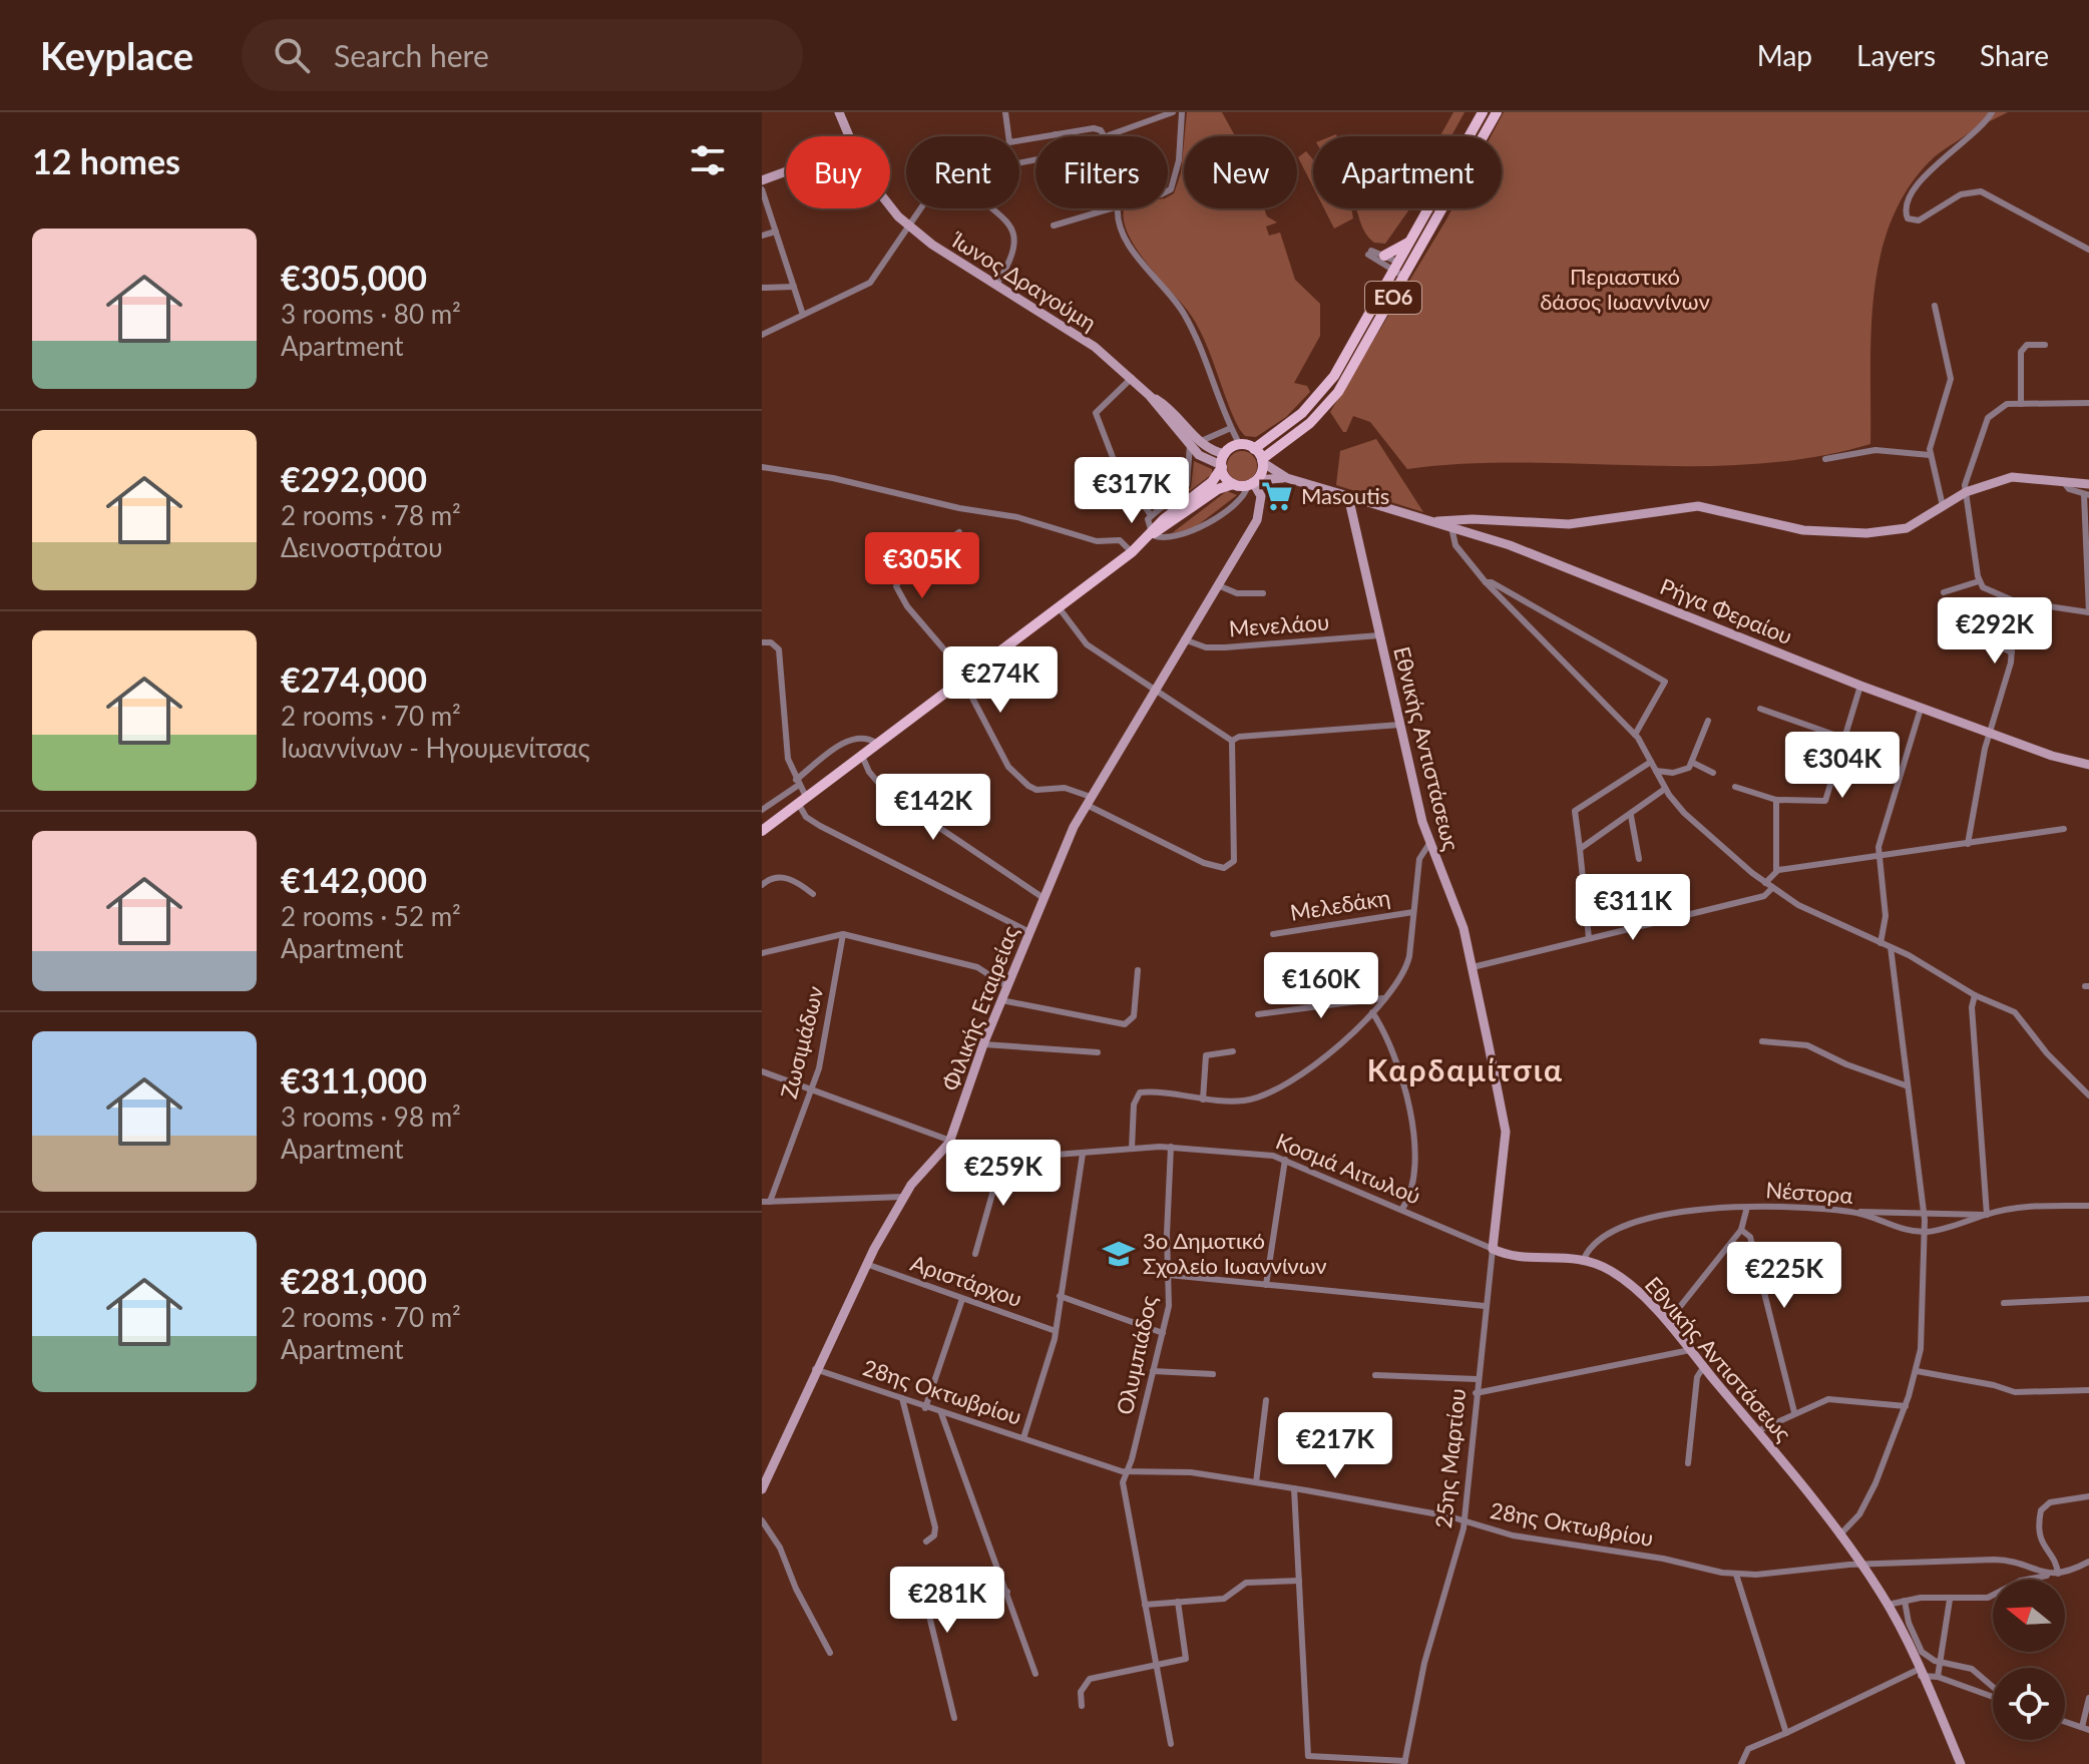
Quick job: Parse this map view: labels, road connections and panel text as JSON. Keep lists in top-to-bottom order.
{
  "streets": {
    "main road": ["ΕΟ6"],
    "street": [
      "Ίωνος Δραγούμη",
      "Ρήγα Φεραίου",
      "Μενελάου",
      "Εθνικής Αντιστάσεως",
      "Μελεδάκη",
      "Φιλικής Εταιρείας",
      "Ζωσιμάδων",
      "Κοσμά Αιτωλού",
      "Νέστορα",
      "Αριστάρχου",
      "Ολυμπιάδος",
      "28ης Οκτωβρίου",
      "25ης Μαρτίου"
    ]
  },
  "crossings": [
    ["ΕΟ6", "Φιλικής Εταιρείας"],
    ["Ρήγα Φεραίου", "Εθνικής Αντιστάσεως"],
    ["Μενελάου", "Εθνικής Αντιστάσεως"],
    ["Μενελάου", "Φιλικής Εταιρείας"],
    ["Εθνικής Αντιστάσεως", "Κοσμά Αιτωλού"],
    ["Εθνικής Αντιστάσεως", "Νέστορα"],
    ["Εθνικής Αντιστάσεως", "28ης Οκτωβρίου"],
    ["Εθνικής Αντιστάσεως", "25ης Μαρτίου"],
    ["Φιλικής Εταιρείας", "Κοσμά Αιτωλού"],
    ["Φιλικής Εταιρείας", "Αριστάρχου"],
    ["Φιλικής Εταιρείας", "28ης Οκτωβρίου"],
    ["Ζωσιμάδων", "Κοσμά Αιτωλού"],
    ["Κοσμά Αιτωλού", "Ολυμπιάδος"],
    ["Κοσμά Αιτωλού", "25ης Μαρτίου"],
    ["Ολυμπιάδος", "28ης Οκτωβρίου"],
    ["28ης Οκτωβρίου", "25ης Μαρτίου"]
  ],
  "districts": ["Καρδαμίτσια"],
  "parks": ["Περιαστικό δάσος Ιωαννίνων"],
  "places": {
    "supermarket": ["Masoutis"],
    "school or university": ["3ο Δημοτικό Σχολείο Ιωαννίνων"]
  },
  "north": "left",
  "page": {
    "header": "Keyplace",
    "search": "Search here",
    "nav": ["Map", "Layers", "Share"],
    "heading": "12 homes",
    "chip": [
      "Buy",
      "Rent",
      "Filters",
      "New",
      "Apartment"
    ],
    "list": [
      {
        "name": "€305,000",
        "note": "3 rooms · 80 m² · Apartment"
      },
      {
        "name": "€292,000",
        "note": "2 rooms · 78 m² · Δεινοστράτου"
      },
      {
        "name": "€274,000",
        "note": "2 rooms · 70 m² · Ιωαννίνων - Ηγουμενίτσας"
      },
      {
        "name": "€142,000",
        "note": "2 rooms · 52 m² · Apartment"
      },
      {
        "name": "€311,000",
        "note": "3 rooms · 98 m² · Apartment"
      },
      {
        "name": "€281,000",
        "note": "2 rooms · 70 m² · Apartment"
      }
    ],
    "price": [
      "€317K",
      "€305K",
      "€292K",
      "€274K",
      "€304K",
      "€142K",
      "€311K",
      "€160K",
      "€259K",
      "€225K",
      "€217K",
      "€281K"
    ]
  }
}
